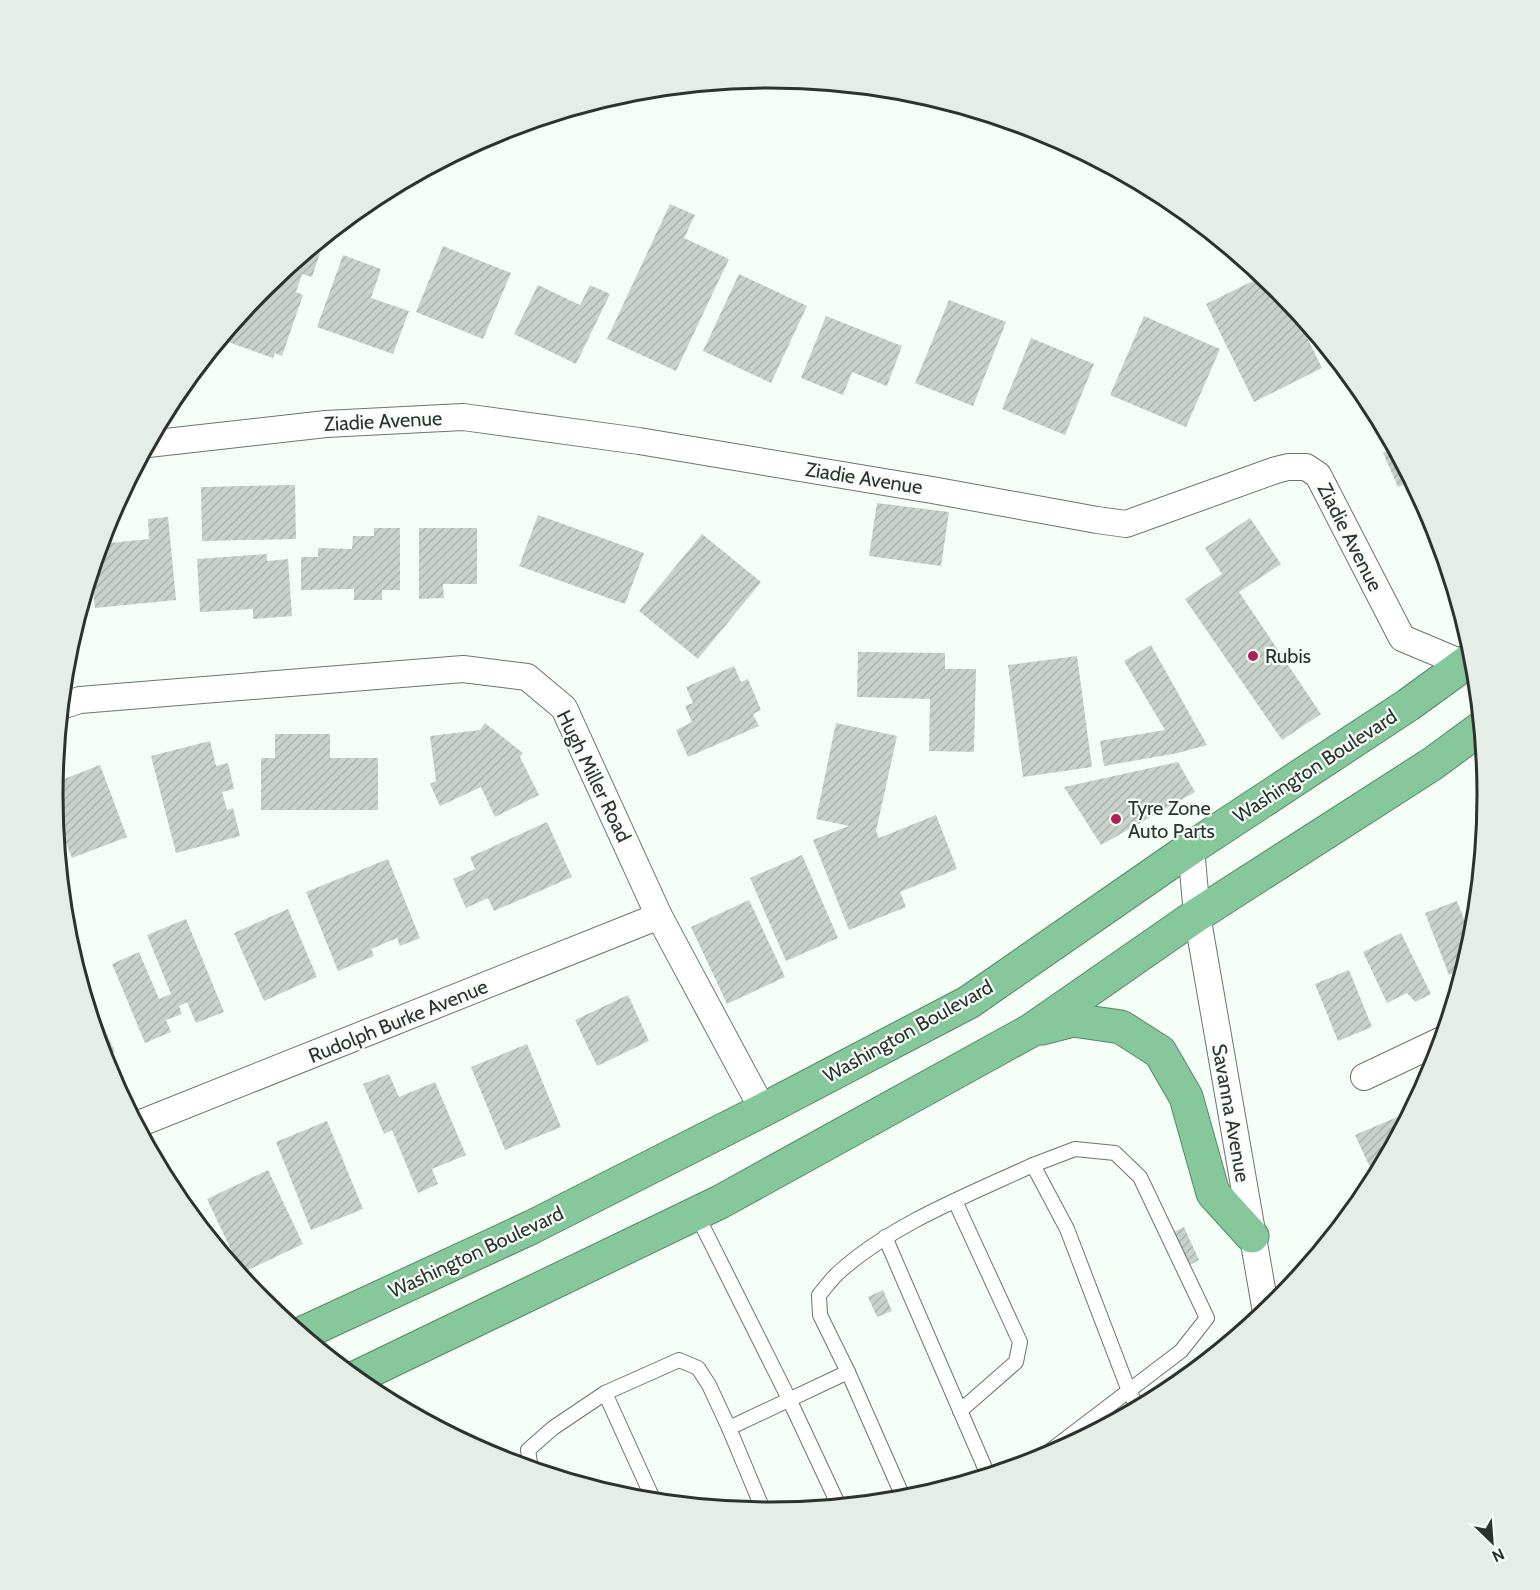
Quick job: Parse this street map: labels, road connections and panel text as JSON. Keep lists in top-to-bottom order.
{
  "streets": {
    "highway": ["Washington Boulevard"],
    "street": [
      "Ziadie Avenue",
      "Hugh Miller Road",
      "Rudolph Burke Avenue",
      "Savanna Avenue"
    ]
  },
  "crossings": [
    ["Washington Boulevard", "Hugh Miller Road"],
    ["Washington Boulevard", "Savanna Avenue"],
    ["Hugh Miller Road", "Rudolph Burke Avenue"]
  ],
  "places": ["Rubis", "Tyre Zone Auto Parts"],
  "north": "bottom right"
}
